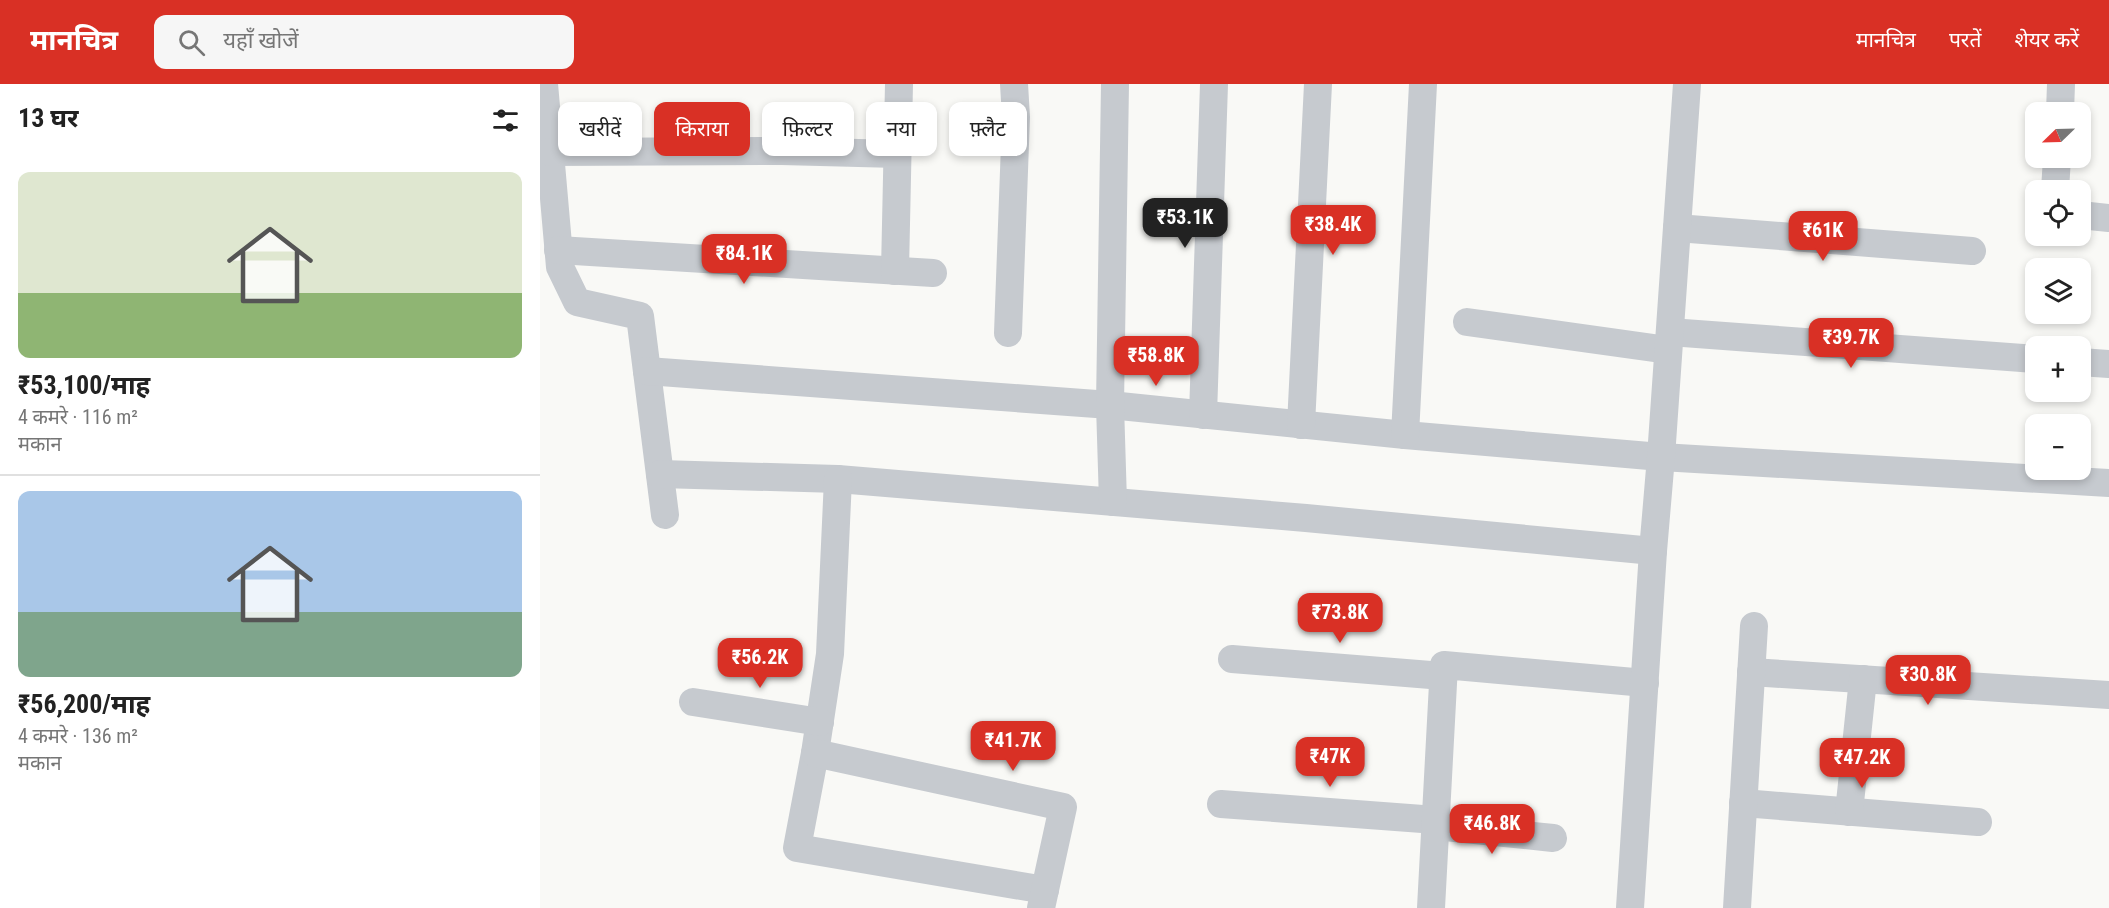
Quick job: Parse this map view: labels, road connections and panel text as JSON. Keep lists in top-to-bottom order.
{
  "north": "bottom left",
  "page": {
    "header": "मानचित्र",
    "search": "यहाँ खोजें",
    "nav": ["मानचित्र", "परतें", "शेयर करें"],
    "heading": "13 घर",
    "map_buttons": ["+", "−"],
    "chip": [
      "खरीदें",
      "किराया",
      "फ़िल्टर",
      "नया",
      "फ़्लैट"
    ],
    "list": [
      {
        "name": "₹53,100/माह",
        "note": "4 कमरे · 116 m² · मकान"
      },
      {
        "name": "₹56,200/माह",
        "note": "4 कमरे · 136 m² · मकान"
      }
    ],
    "price": [
      "₹53.1K",
      "₹38.4K",
      "₹61K",
      "₹84.1K",
      "₹39.7K",
      "₹58.8K",
      "₹73.8K",
      "₹56.2K",
      "₹30.8K",
      "₹41.7K",
      "₹47K",
      "₹47.2K",
      "₹46.8K"
    ]
  }
}
